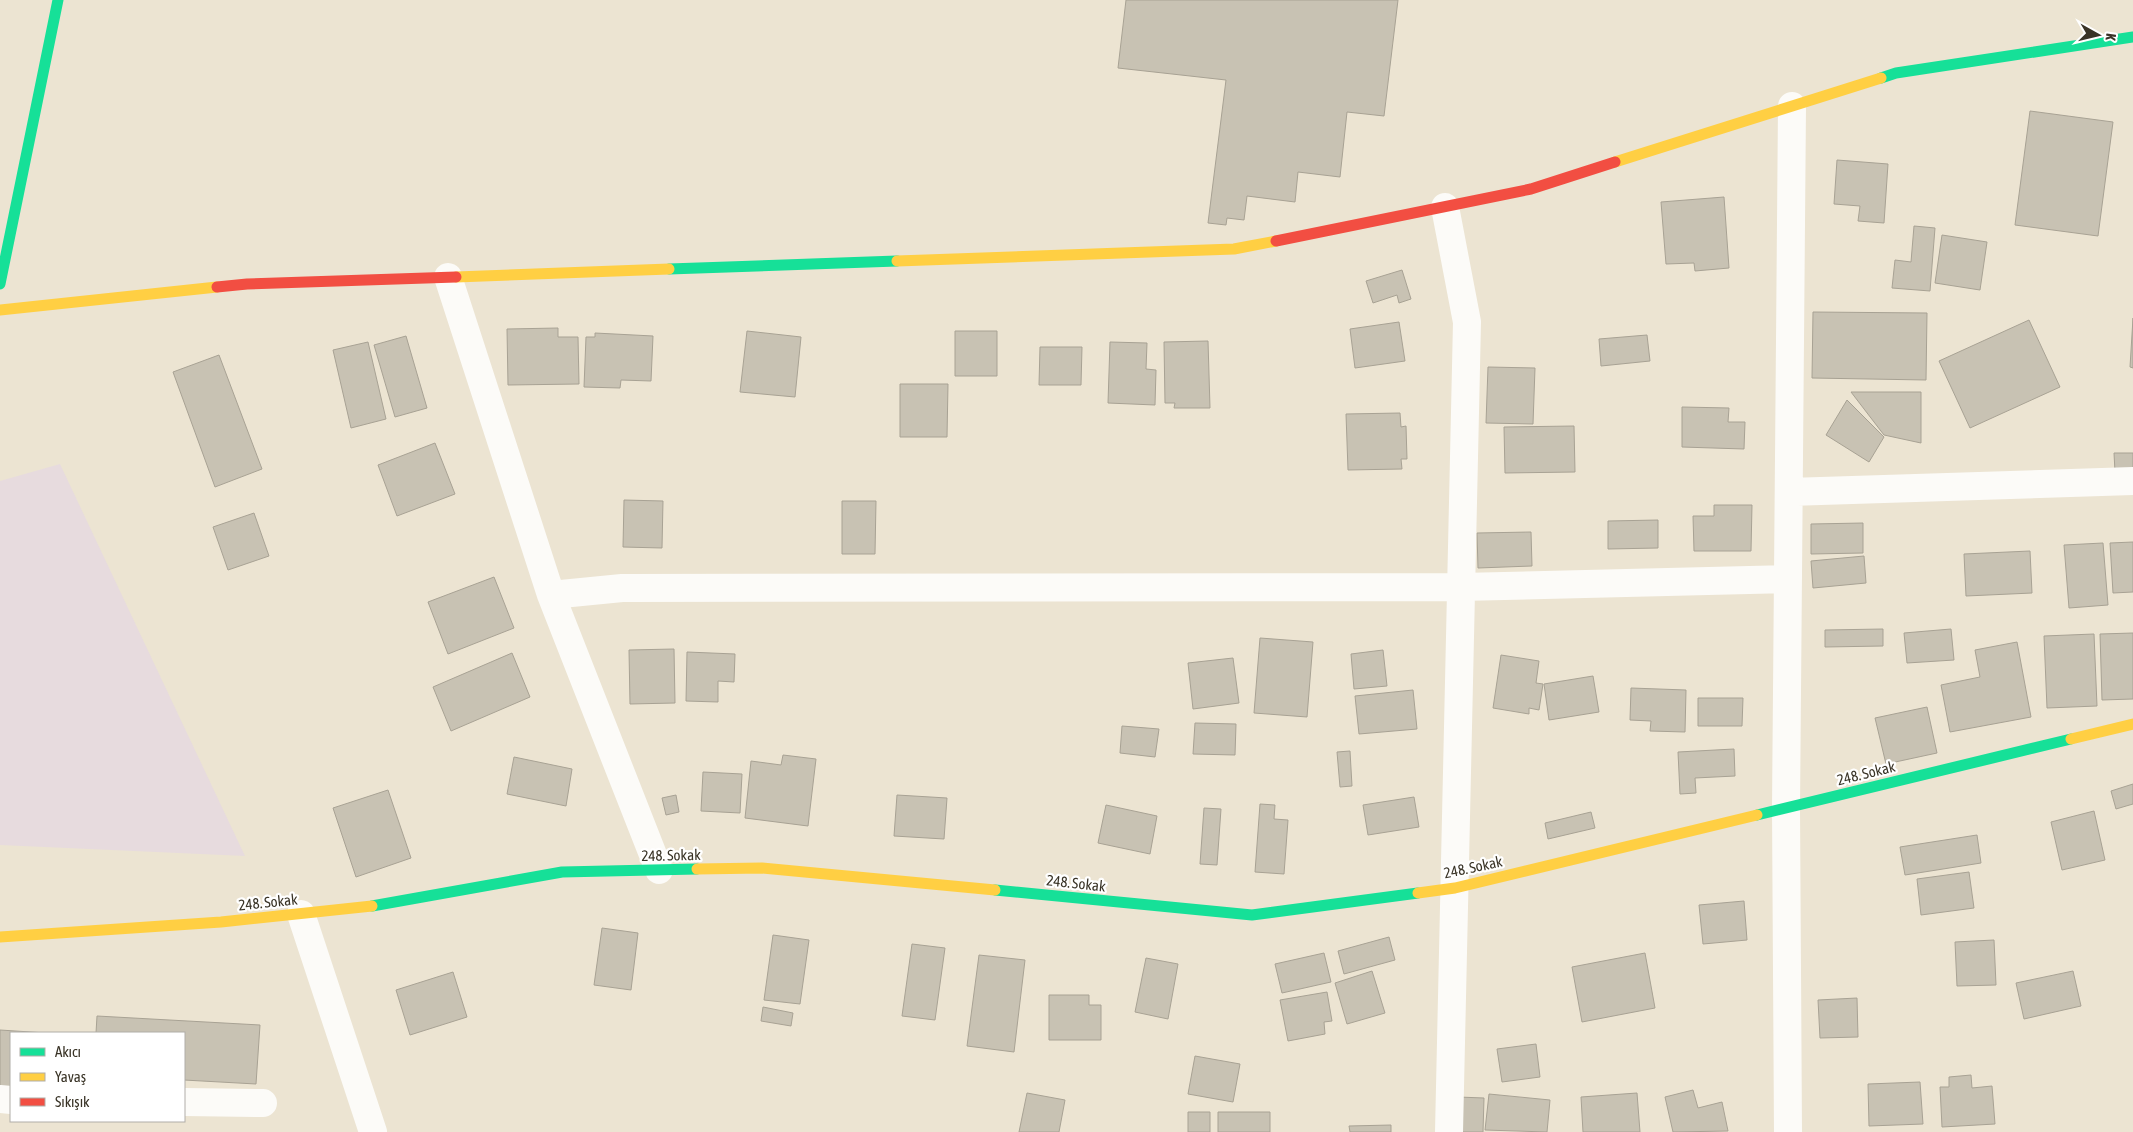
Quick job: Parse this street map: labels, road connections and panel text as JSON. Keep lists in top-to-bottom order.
{
  "streets": {
    "street": ["248. Sokak"]
  },
  "legend": ["Akıcı", "Yavaş", "Sıkışık"],
  "north": "right"
}
